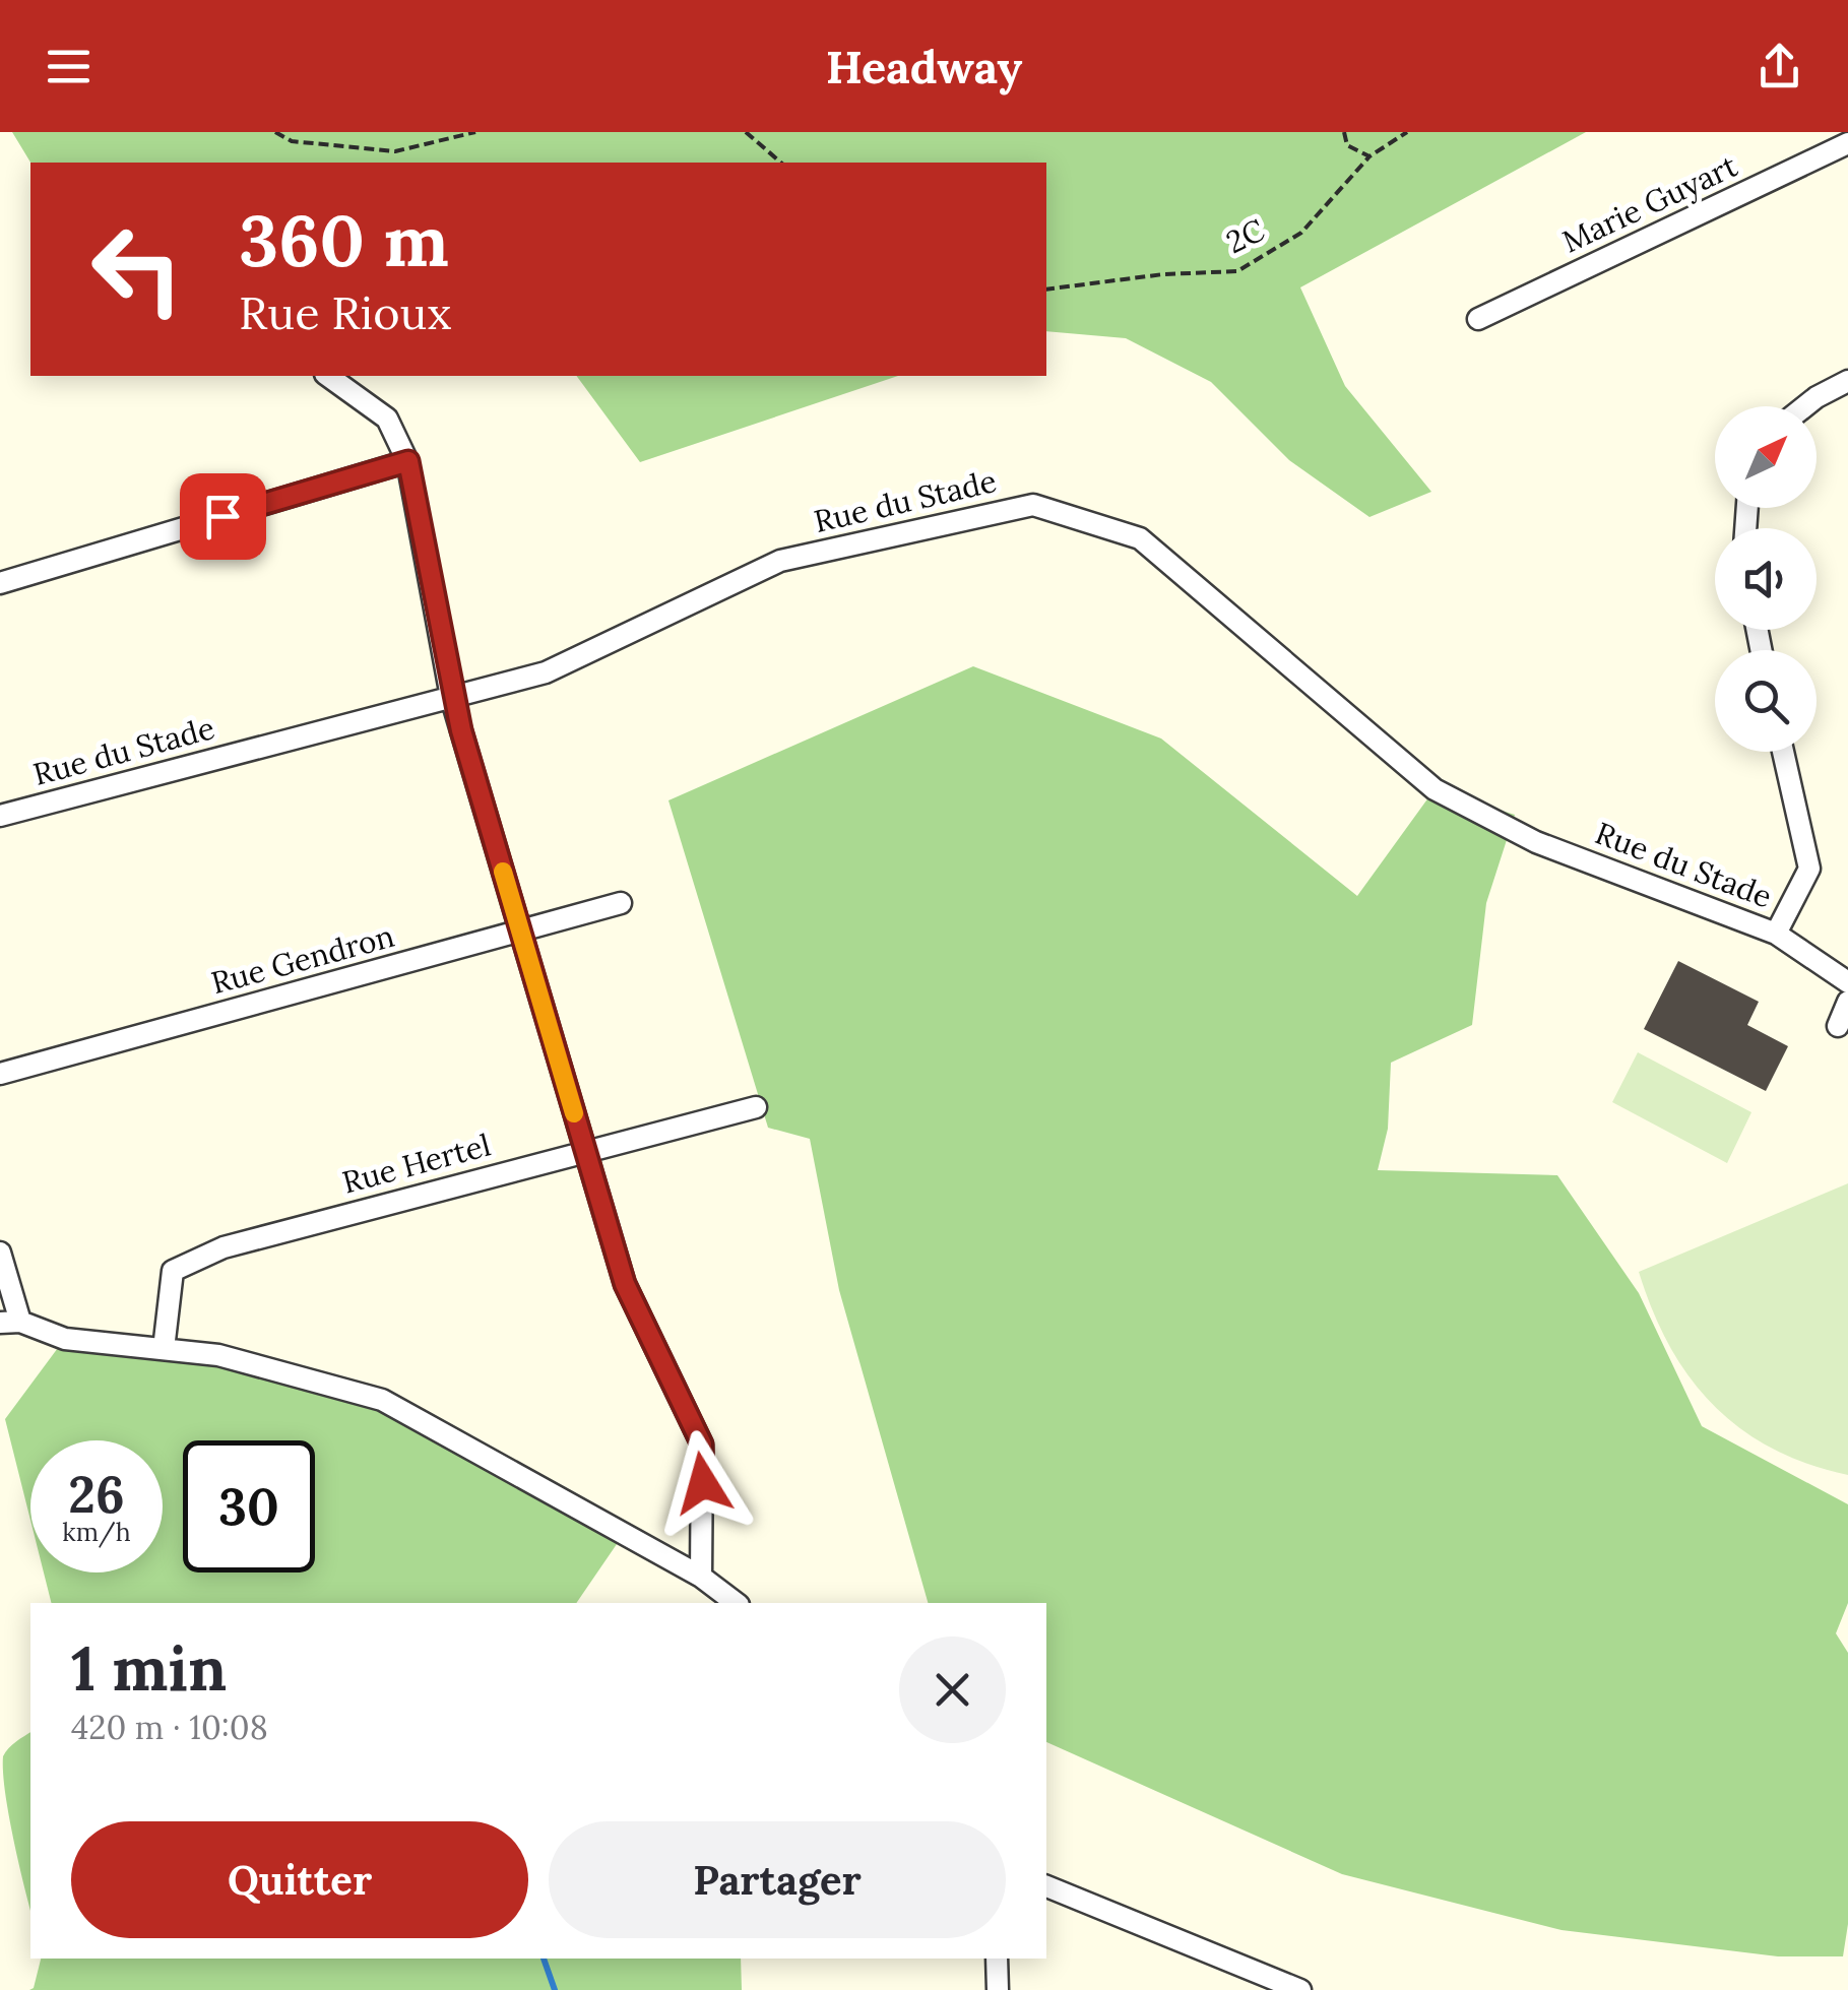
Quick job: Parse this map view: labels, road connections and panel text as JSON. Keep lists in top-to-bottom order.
{
  "streets": {
    "street": [
      "Marie Guyart",
      "Rue du Stade",
      "Rue Gendron",
      "Rue Hertel"
    ],
    "path": ["2C"]
  },
  "north": "top right",
  "page": {
    "header": "Headway",
    "turn": ["360 m", "Rue Rioux"],
    "speed": "26 km/h",
    "limit": "30",
    "heading": ["1 min", "420 m · 10:08"],
    "buttons": ["Quitter", "Partager"]
  }
}
